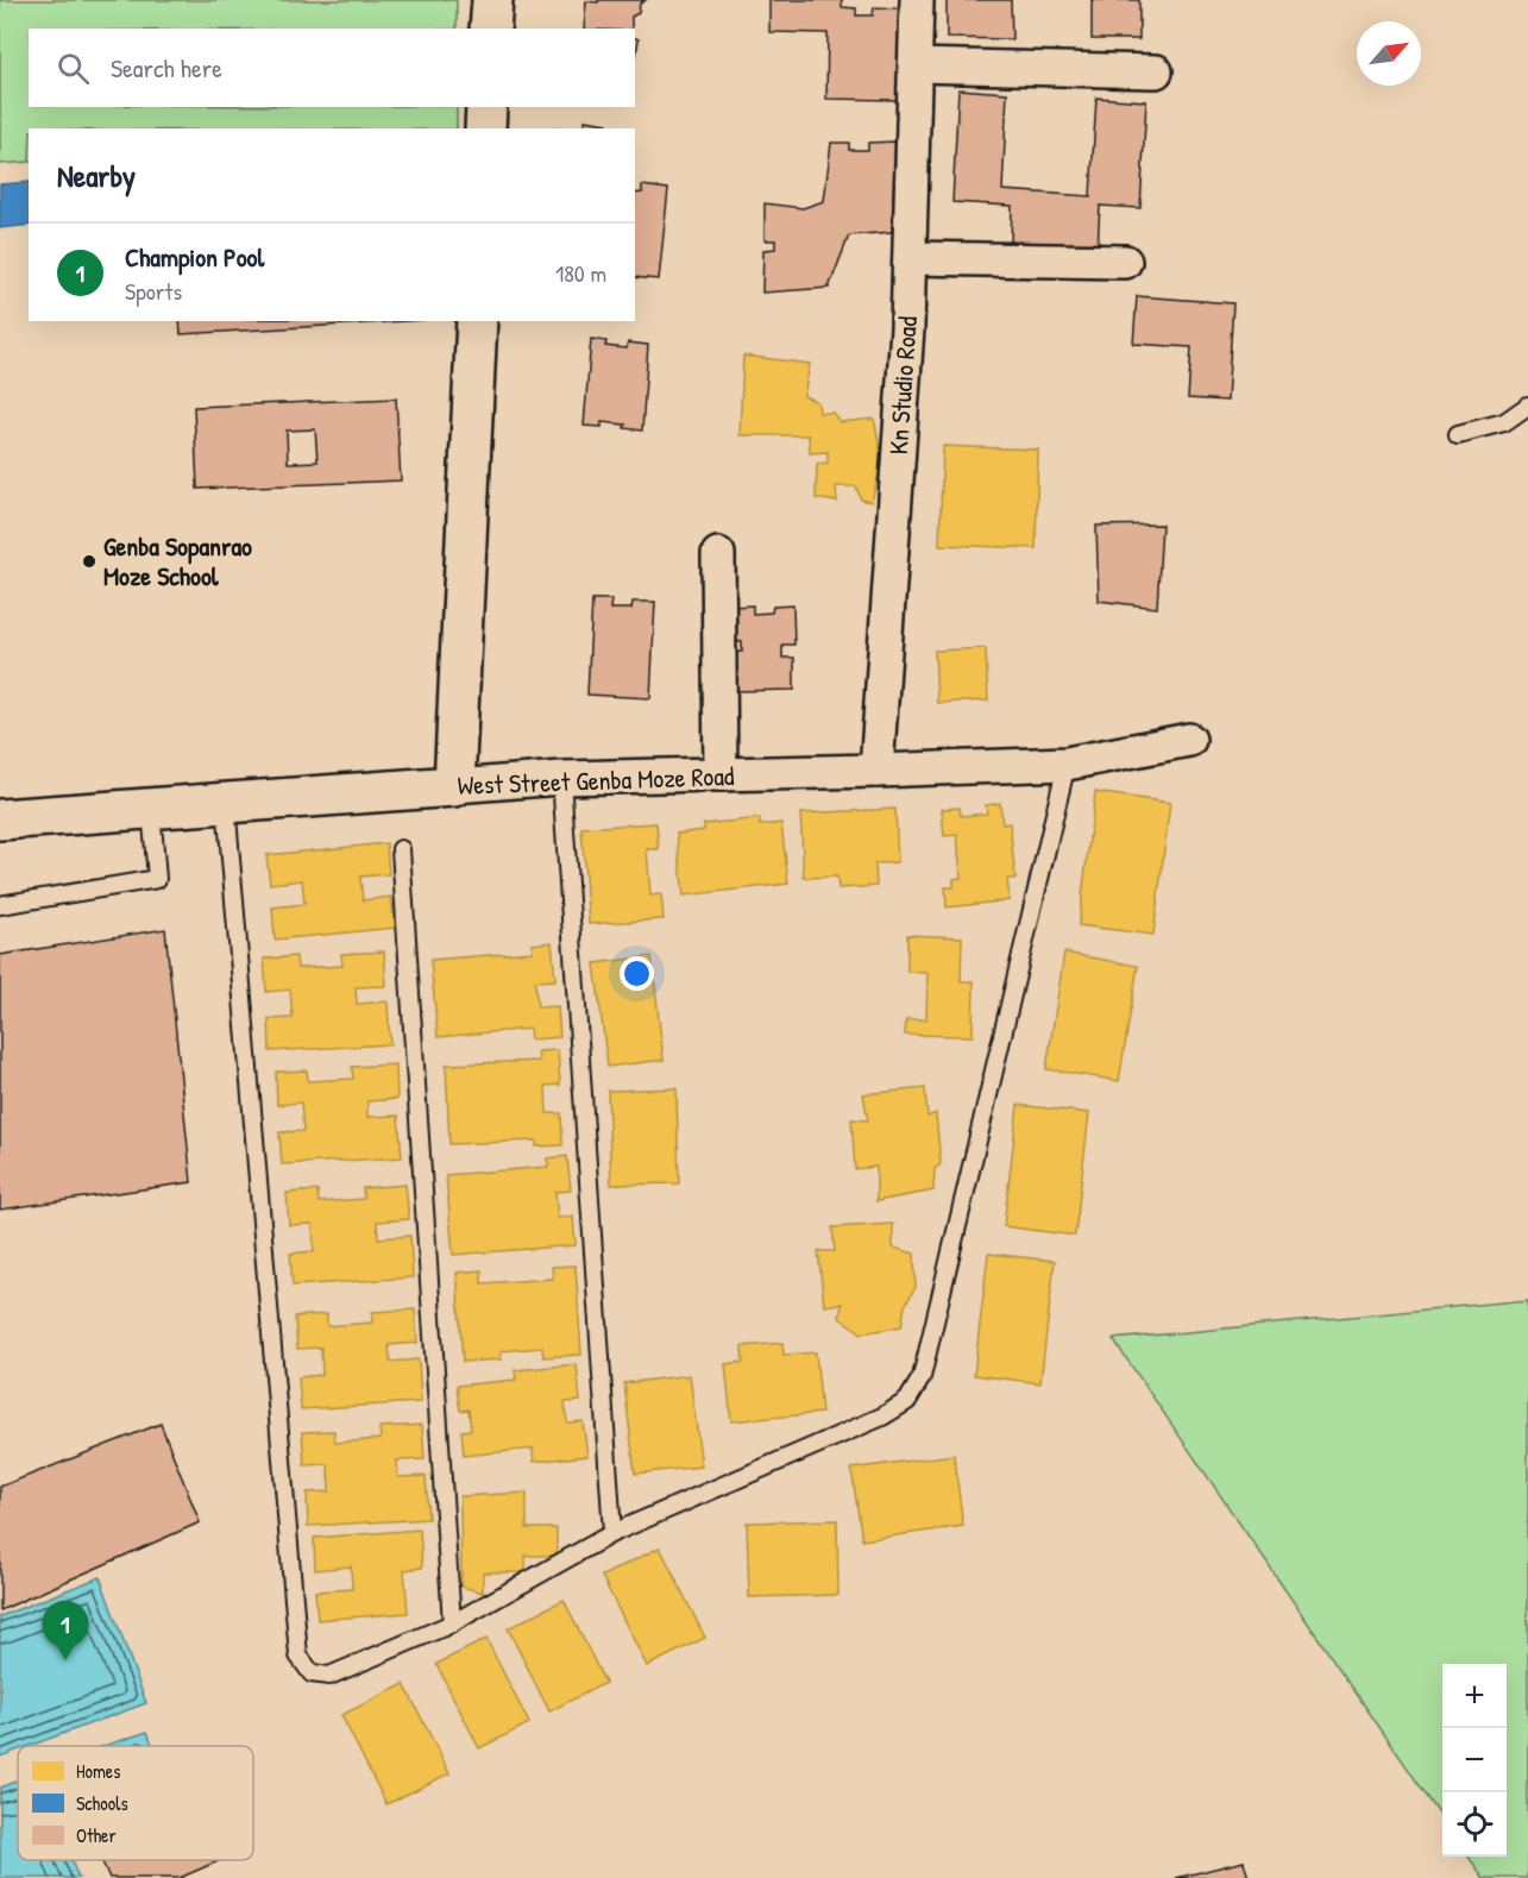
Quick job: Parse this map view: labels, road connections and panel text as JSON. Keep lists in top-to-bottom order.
{
  "streets": {
    "street": ["Kn Studio Road", "West Street Genba Moze Road"]
  },
  "crossings": [
    ["Kn Studio Road", "West Street Genba Moze Road"]
  ],
  "places": ["Genba Sopanrao Moze School"],
  "legend": ["Homes", "Schools", "Other"],
  "north": "top right",
  "page": {
    "search": "Search here",
    "heading": "Nearby",
    "list": [
      {
        "mark": "1",
        "name": "Champion Pool",
        "note": "Sports",
        "value": "180 m"
      }
    ],
    "pins": "1",
    "map_buttons": ["+", "−"]
  }
}
